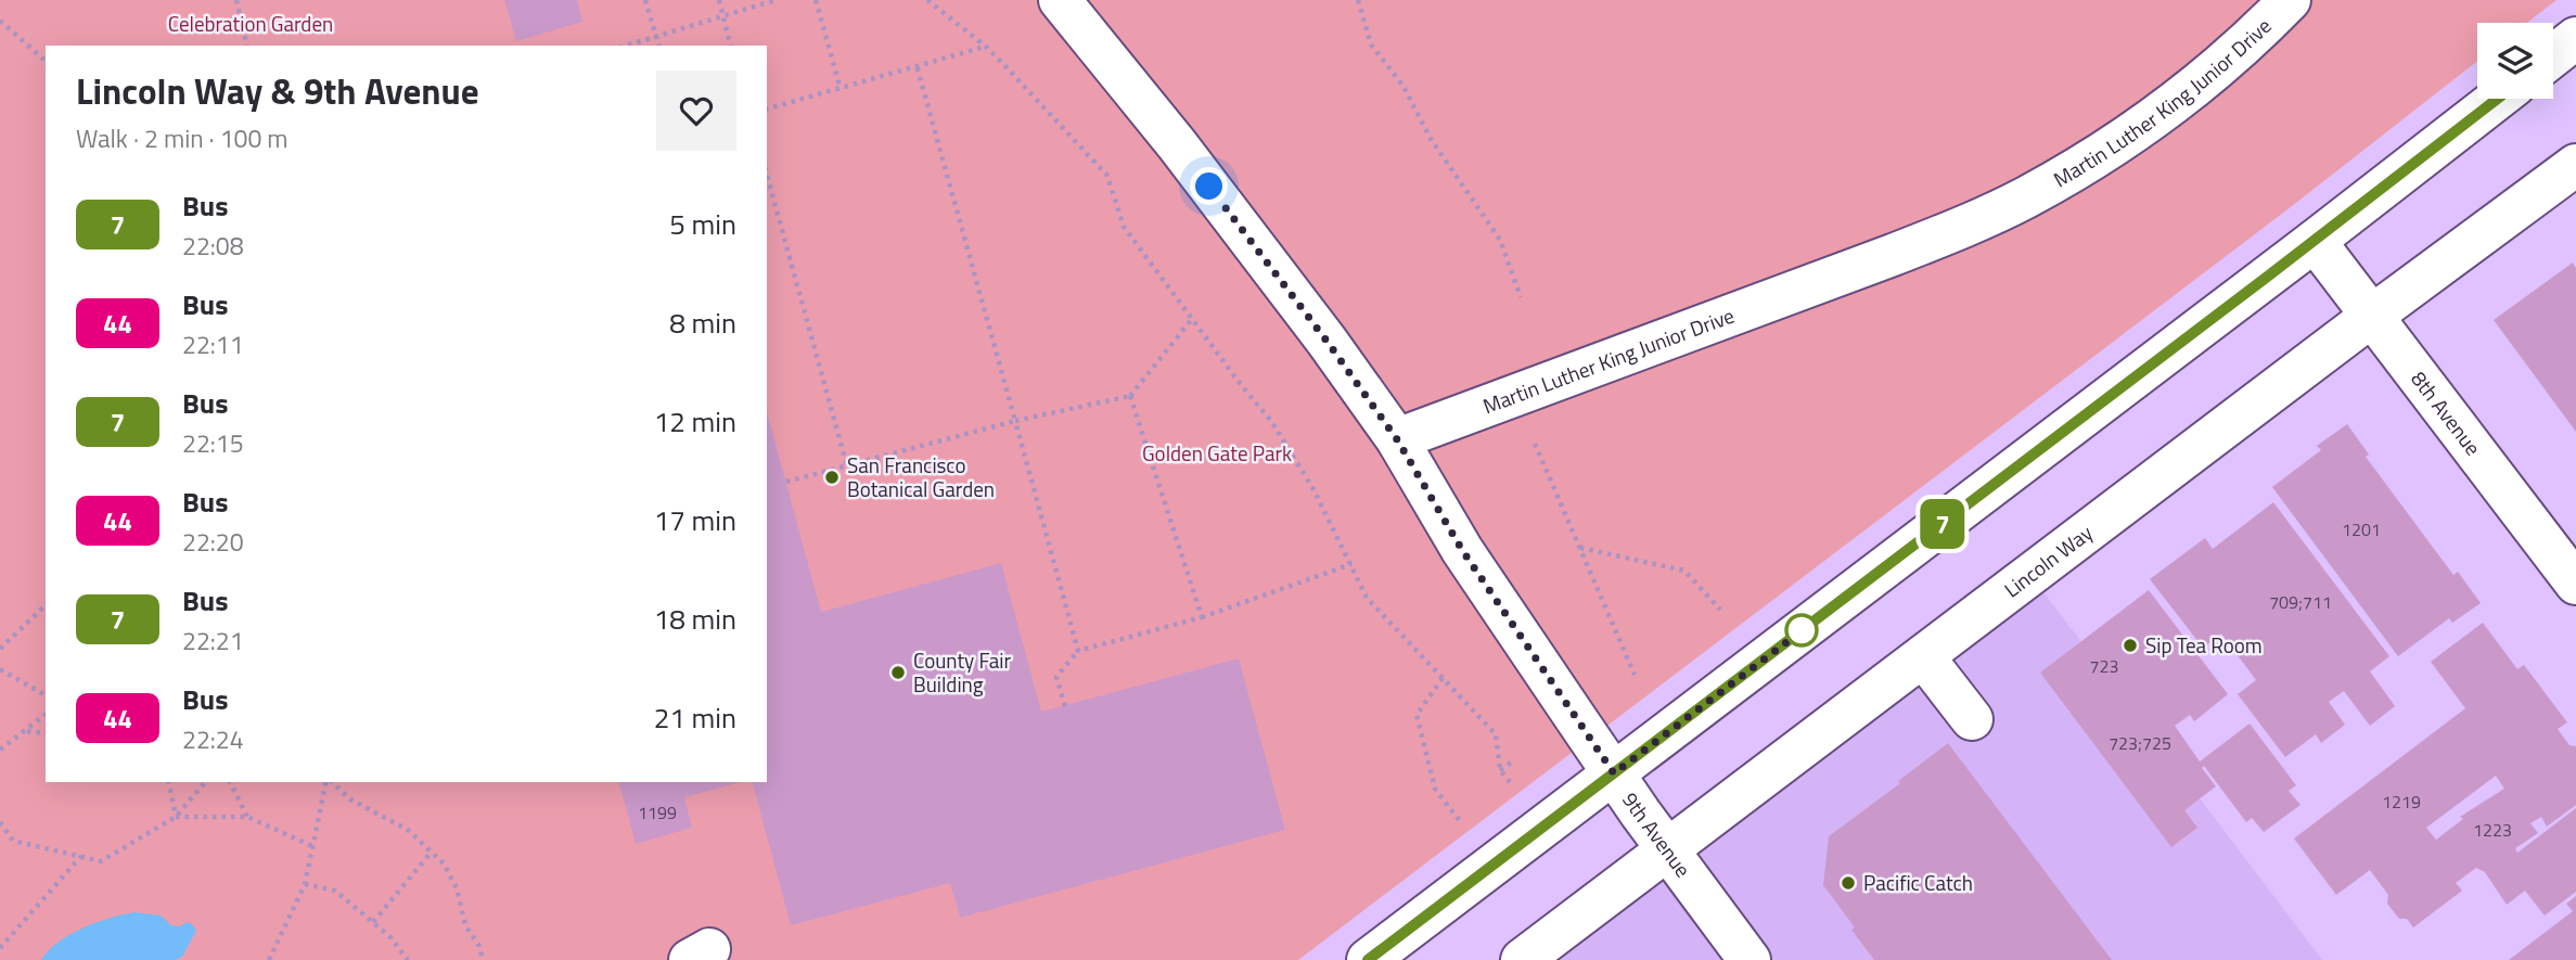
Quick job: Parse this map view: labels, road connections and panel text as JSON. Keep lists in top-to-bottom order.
{
  "streets": {
    "main road": [
      "Martin Luther King Junior Drive",
      "8th Avenue",
      "Lincoln Way",
      "9th Avenue"
    ]
  },
  "crossings": [
    ["Martin Luther King Junior Drive", "9th Avenue"],
    ["8th Avenue", "Lincoln Way"],
    ["Lincoln Way", "9th Avenue"]
  ],
  "parks": ["Celebration Garden", "Golden Gate Park"],
  "places": [
    "San Francisco Botanical Garden",
    "Sip Tea Room",
    "County Fair Building",
    "Pacific Catch"
  ],
  "lines": ["bus line 7"],
  "house_numbers": [
    "1201",
    "709;711",
    "723",
    "723;725",
    "1219",
    "1199",
    "1223"
  ],
  "page": {
    "on_map": "7",
    "heading": ["Lincoln Way & 9th Avenue", "Walk · 2 min · 100 m"],
    "list": [
      {
        "mark": "7",
        "name": "Bus",
        "note": "22:08",
        "value": "5 min"
      },
      {
        "mark": "44",
        "name": "Bus",
        "note": "22:11",
        "value": "8 min"
      },
      {
        "mark": "7",
        "name": "Bus",
        "note": "22:15",
        "value": "12 min"
      },
      {
        "mark": "44",
        "name": "Bus",
        "note": "22:20",
        "value": "17 min"
      },
      {
        "mark": "7",
        "name": "Bus",
        "note": "22:21",
        "value": "18 min"
      },
      {
        "mark": "44",
        "name": "Bus",
        "note": "22:24",
        "value": "21 min"
      }
    ]
  }
}
